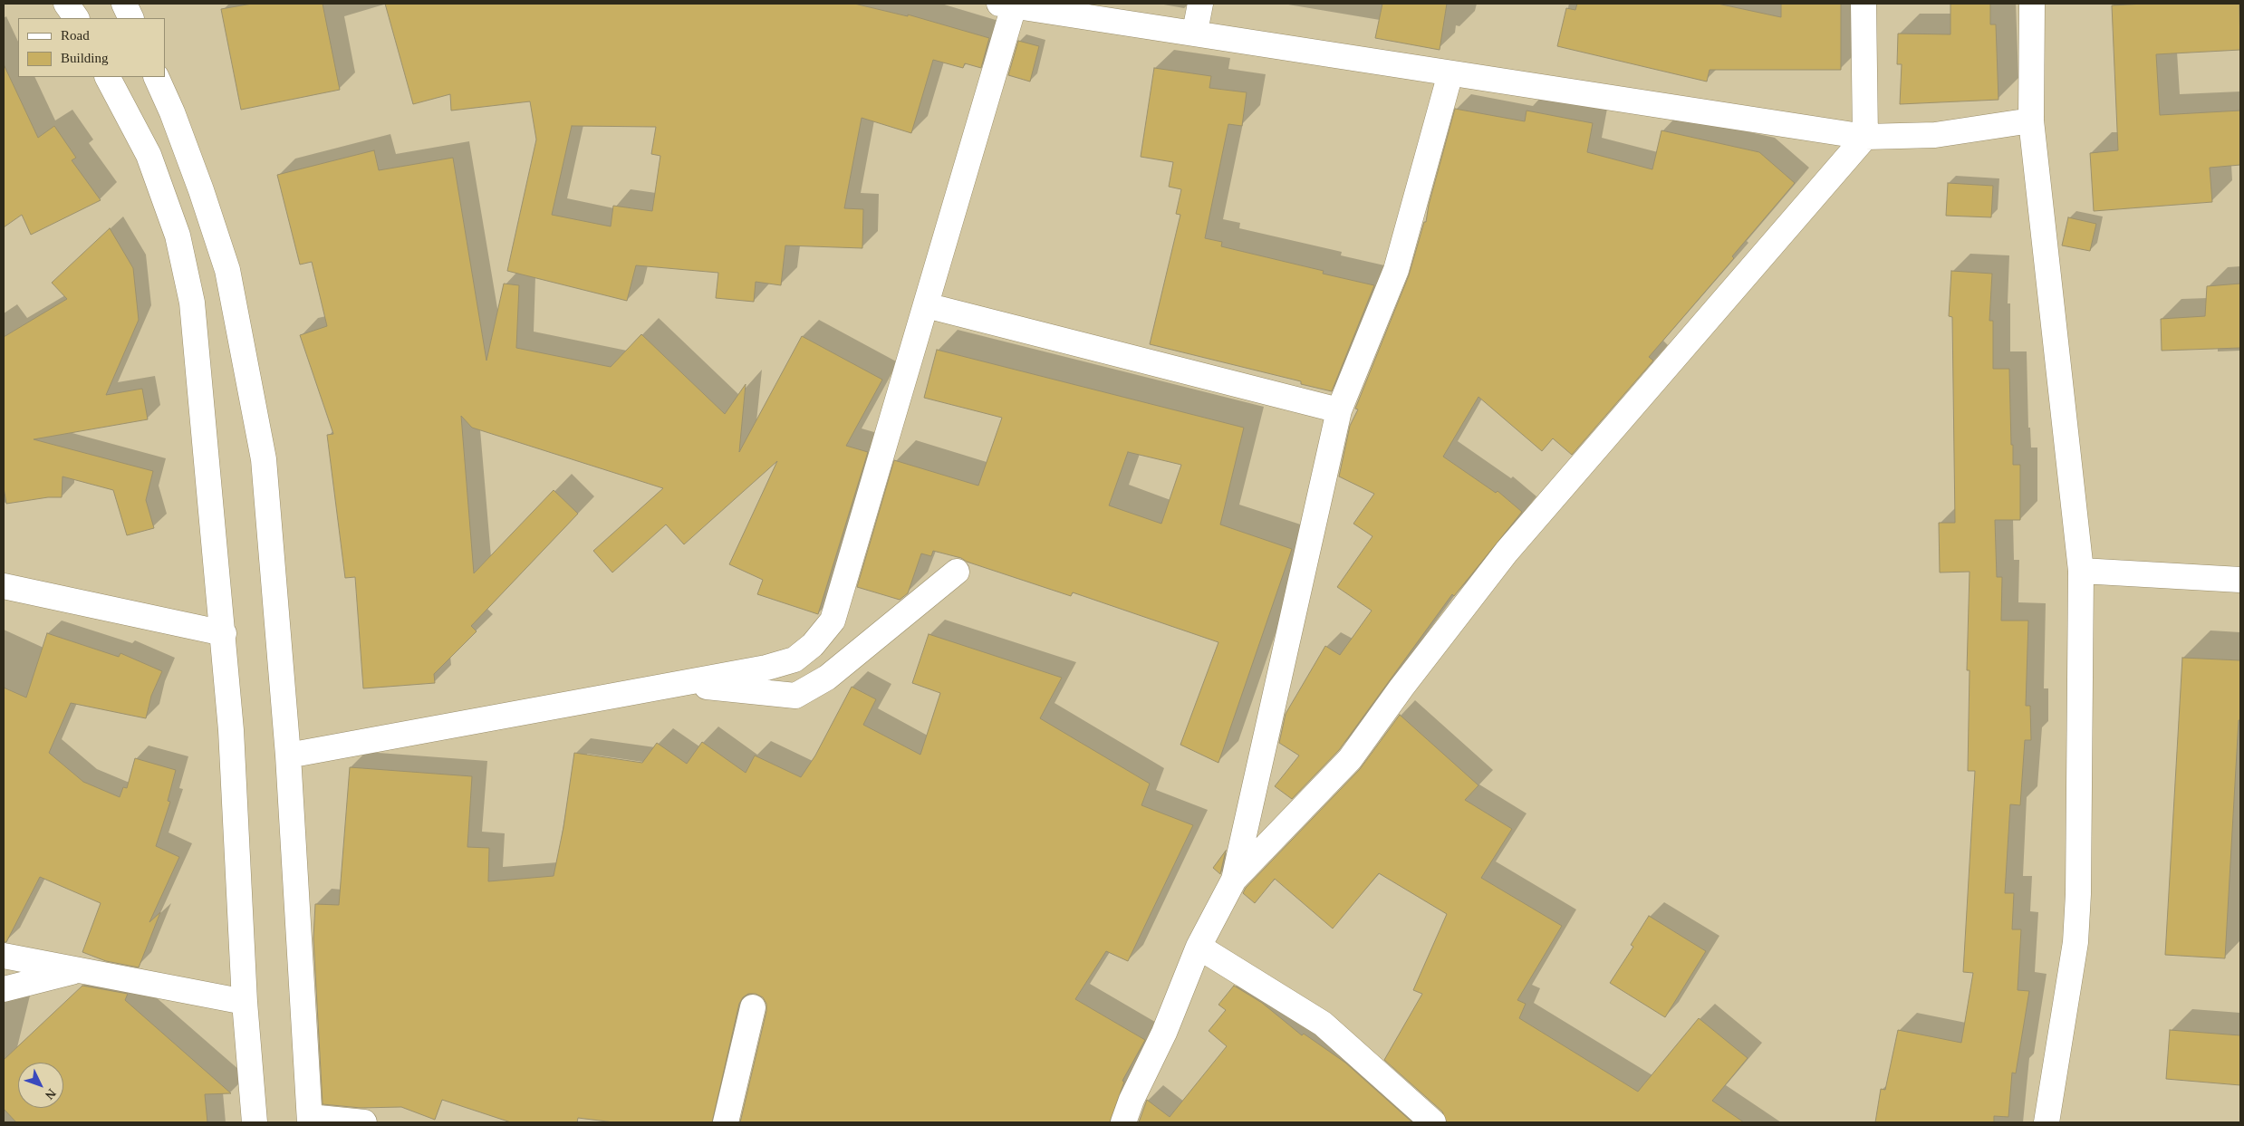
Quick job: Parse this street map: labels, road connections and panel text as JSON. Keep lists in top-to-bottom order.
{
  "legend": ["Road", "Building"],
  "north": "bottom right"
}
